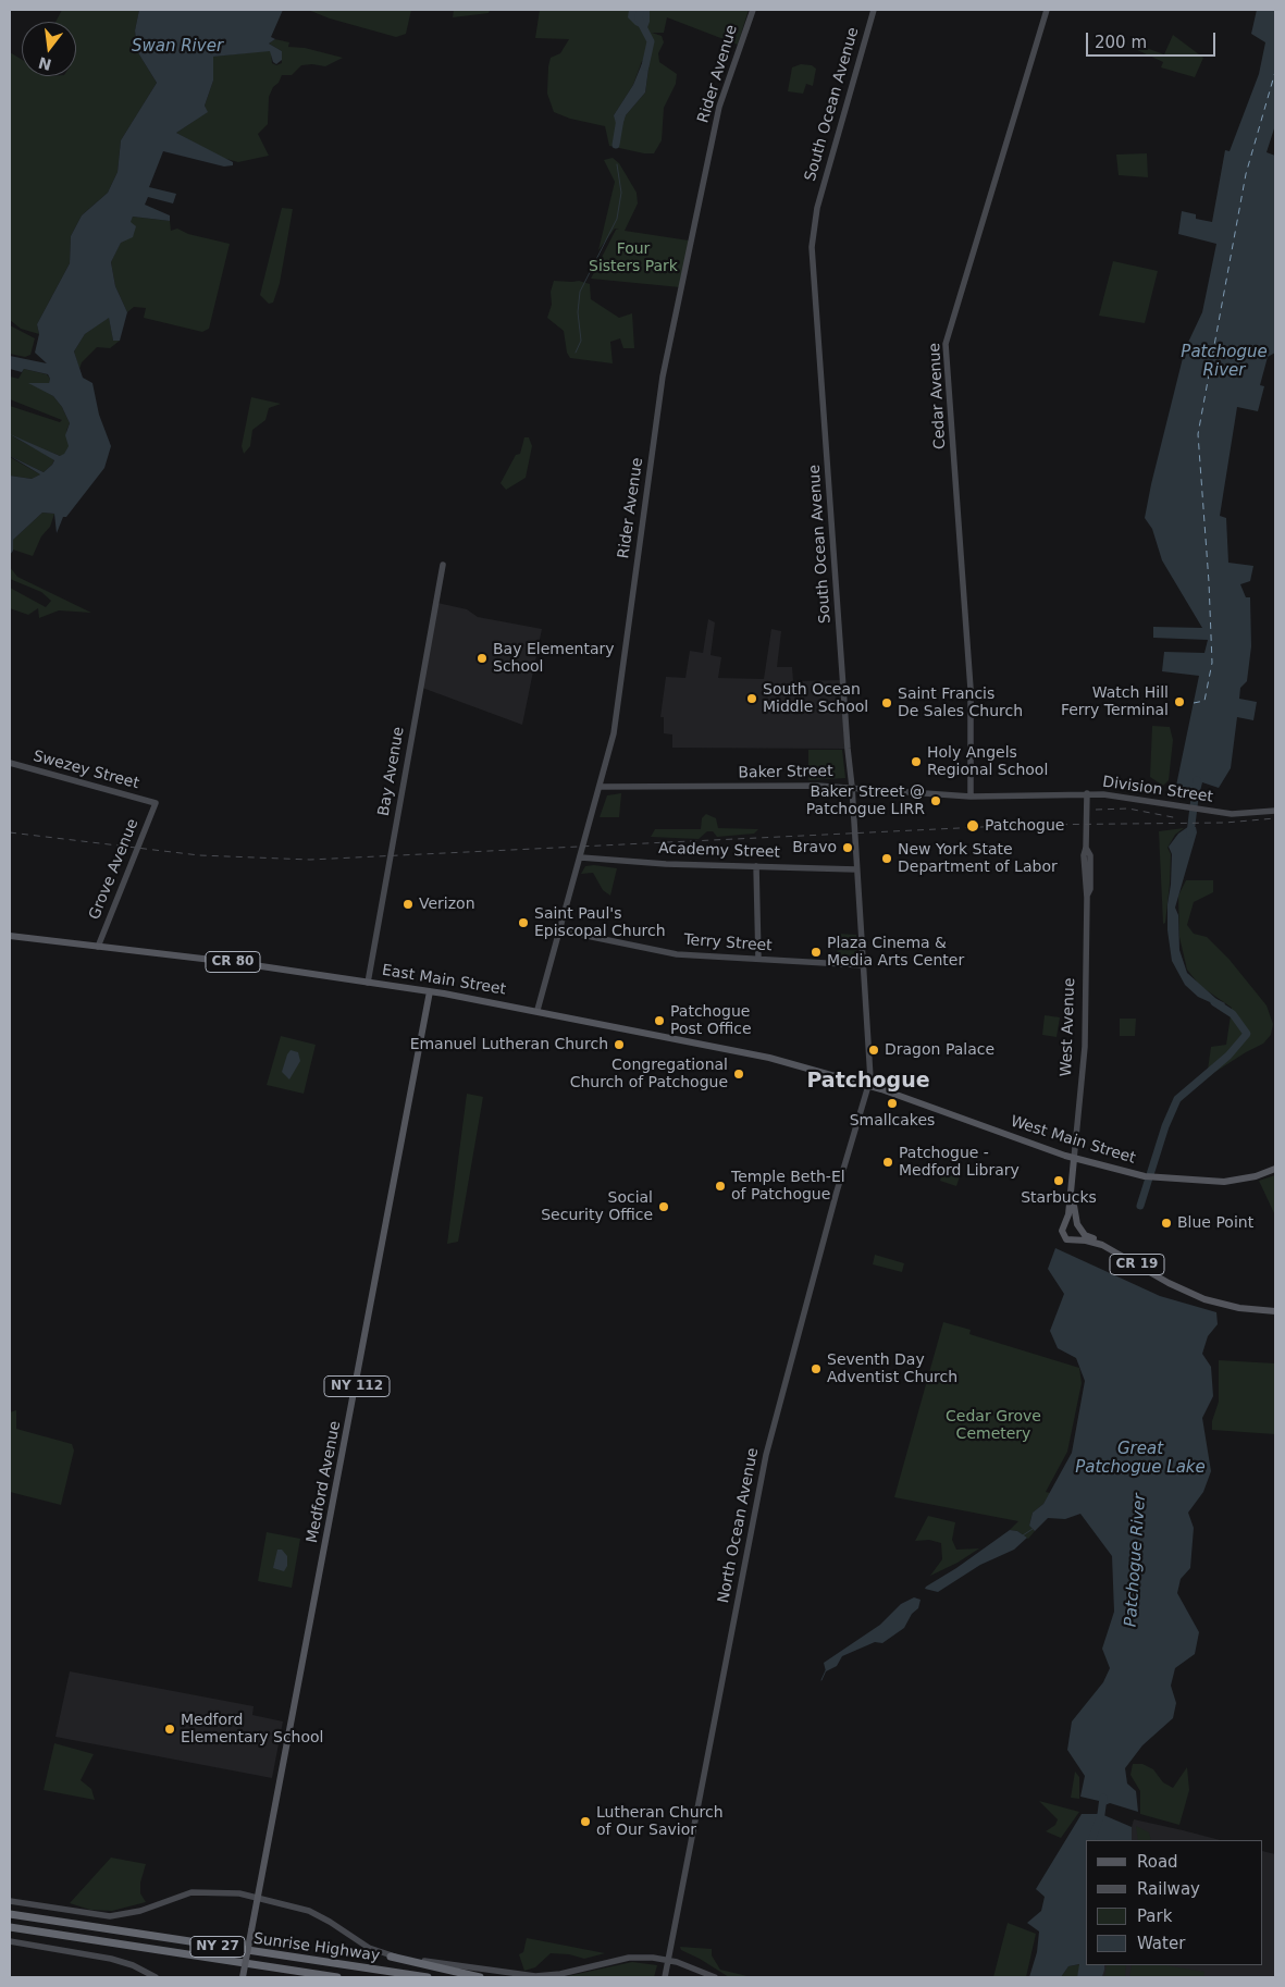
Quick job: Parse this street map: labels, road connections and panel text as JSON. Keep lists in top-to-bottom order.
{
  "streets": {
    "highway": ["NY 27", "Sunrise Highway"],
    "main road": [
      "CR 80",
      "East Main Street",
      "West Main Street",
      "CR 19",
      "NY 112",
      "Medford Avenue"
    ],
    "street": [
      "Rider Avenue",
      "South Ocean Avenue",
      "Cedar Avenue",
      "Swezey Street",
      "Bay Avenue",
      "Baker Street",
      "Division Street",
      "Academy Street",
      "Grove Avenue",
      "Terry Street",
      "West Avenue",
      "North Ocean Avenue"
    ]
  },
  "crossings": [
    ["Rider Avenue", "Baker Street"],
    ["Rider Avenue", "Academy Street"],
    ["Rider Avenue", "Terry Street"],
    ["Rider Avenue", "East Main Street"],
    ["South Ocean Avenue", "Baker Street"],
    ["South Ocean Avenue", "Academy Street"],
    ["South Ocean Avenue", "Terry Street"],
    ["South Ocean Avenue", "East Main Street"],
    ["South Ocean Avenue", "West Main Street"],
    ["South Ocean Avenue", "North Ocean Avenue"],
    ["Cedar Avenue", "Baker Street"],
    ["Cedar Avenue", "Division Street"],
    ["Swezey Street", "Grove Avenue"],
    ["Bay Avenue", "East Main Street"],
    ["Baker Street", "Division Street"],
    ["Division Street", "West Avenue"],
    ["Grove Avenue", "East Main Street"],
    ["East Main Street", "West Main Street"],
    ["East Main Street", "Medford Avenue"],
    ["East Main Street", "North Ocean Avenue"],
    ["West Avenue", "West Main Street"],
    ["West Main Street", "North Ocean Avenue"]
  ],
  "districts": ["Patchogue"],
  "water": ["Swan River", "Patchogue River", "Great Patchogue Lake"],
  "parks": ["Four Sisters Park", "Cedar Grove Cemetery"],
  "places": [
    "Bay Elementary School",
    "South Ocean Middle School",
    "Watch Hill Ferry Terminal",
    "Saint Francis De Sales Church",
    "Holy Angels Regional School",
    "Baker Street @ Patchogue LIRR",
    "Patchogue",
    "Bravo",
    "New York State Department of Labor",
    "Verizon",
    "Saint Paul's Episcopal Church",
    "Plaza Cinema & Media Arts Center",
    "Patchogue Post Office",
    "Emanuel Lutheran Church",
    "Dragon Palace",
    "Congregational Church of Patchogue",
    "Smallcakes",
    "Patchogue - Medford Library",
    "Starbucks",
    "Temple Beth-El of Patchogue",
    "Social Security Office",
    "Blue Point",
    "Seventh Day Adventist Church",
    "Medford Elementary School",
    "Lutheran Church of Our Savior"
  ],
  "legend": [
    "Road",
    "Railway",
    "Park",
    "Water"
  ],
  "scale_bar": "200 m",
  "north": "bottom"
}
